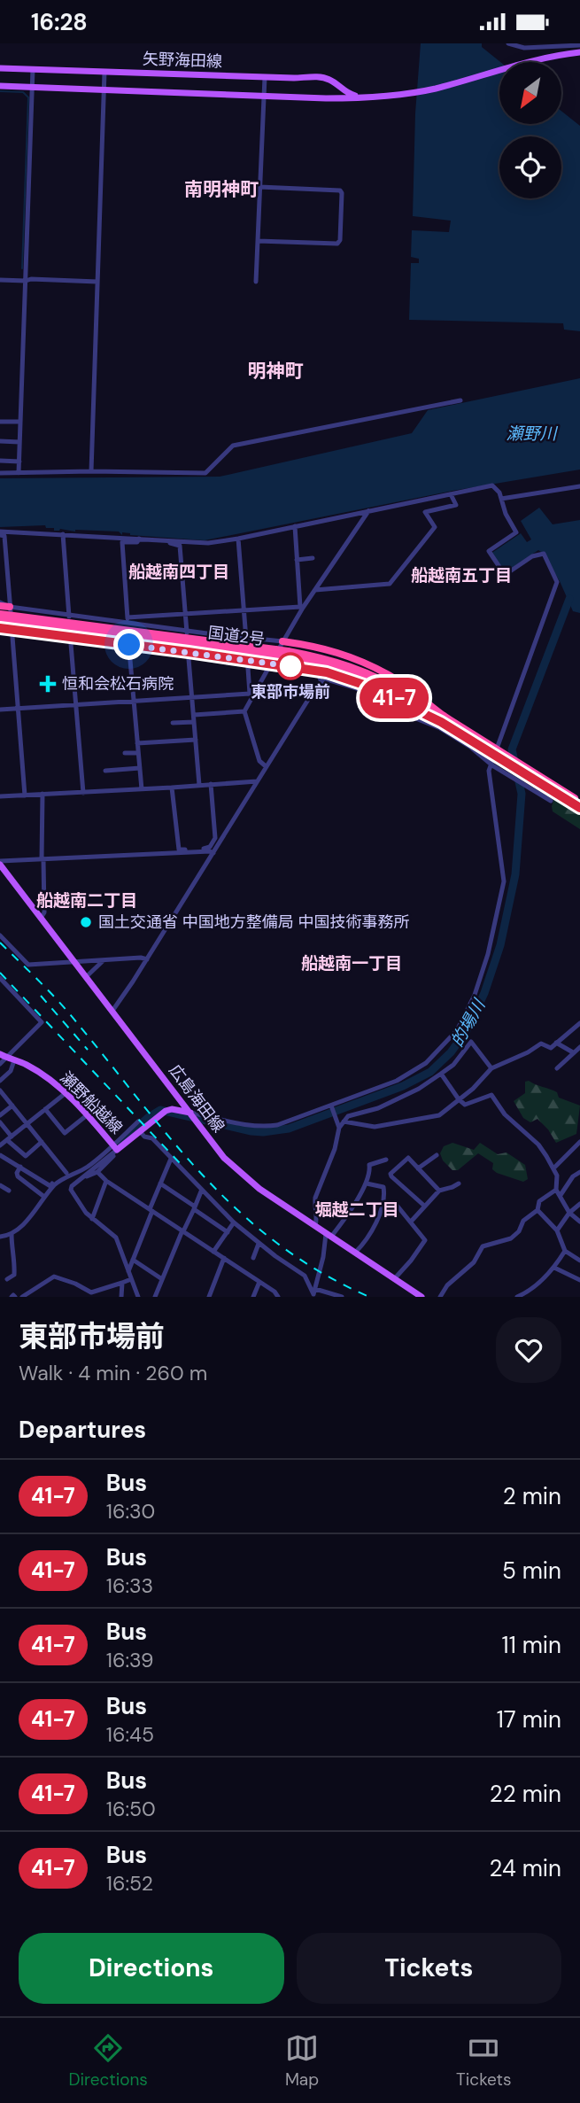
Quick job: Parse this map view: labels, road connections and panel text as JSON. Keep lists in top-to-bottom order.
{
  "streets": {
    "highway": ["国道2号"],
    "main road": ["矢野海田線", "広島海田線", "瀬野船越線"]
  },
  "crossings": [
    ["広島海田線", "瀬野船越線"]
  ],
  "districts": [
    "南明神町",
    "明神町",
    "船越南四丁目",
    "船越南五丁目",
    "船越南二丁目",
    "船越南一丁目",
    "堀越二丁目"
  ],
  "water": ["瀬野川", "的場川"],
  "places": {
    "other": ["東部市場前", "国土交通省 中国地方整備局 中国技術事務所"],
    "health": ["恒和会松石病院"]
  },
  "lines": ["bus line 41-7"],
  "north": "bottom left",
  "page": {
    "status": "16:28",
    "on_map": "41-7",
    "heading": [
      ["東部市場前", "Walk · 4 min · 260 m"],
      "Departures"
    ],
    "list": [
      {
        "mark": "41-7",
        "name": "Bus",
        "note": "16:30",
        "value": "2 min"
      },
      {
        "mark": "41-7",
        "name": "Bus",
        "note": "16:33",
        "value": "5 min"
      },
      {
        "mark": "41-7",
        "name": "Bus",
        "note": "16:39",
        "value": "11 min"
      },
      {
        "mark": "41-7",
        "name": "Bus",
        "note": "16:45",
        "value": "17 min"
      },
      {
        "mark": "41-7",
        "name": "Bus",
        "note": "16:50",
        "value": "22 min"
      },
      {
        "mark": "41-7",
        "name": "Bus",
        "note": "16:52",
        "value": "24 min"
      }
    ],
    "buttons": ["Directions", "Tickets"],
    "tabs": ["Directions", "Map", "Tickets"]
  }
}
